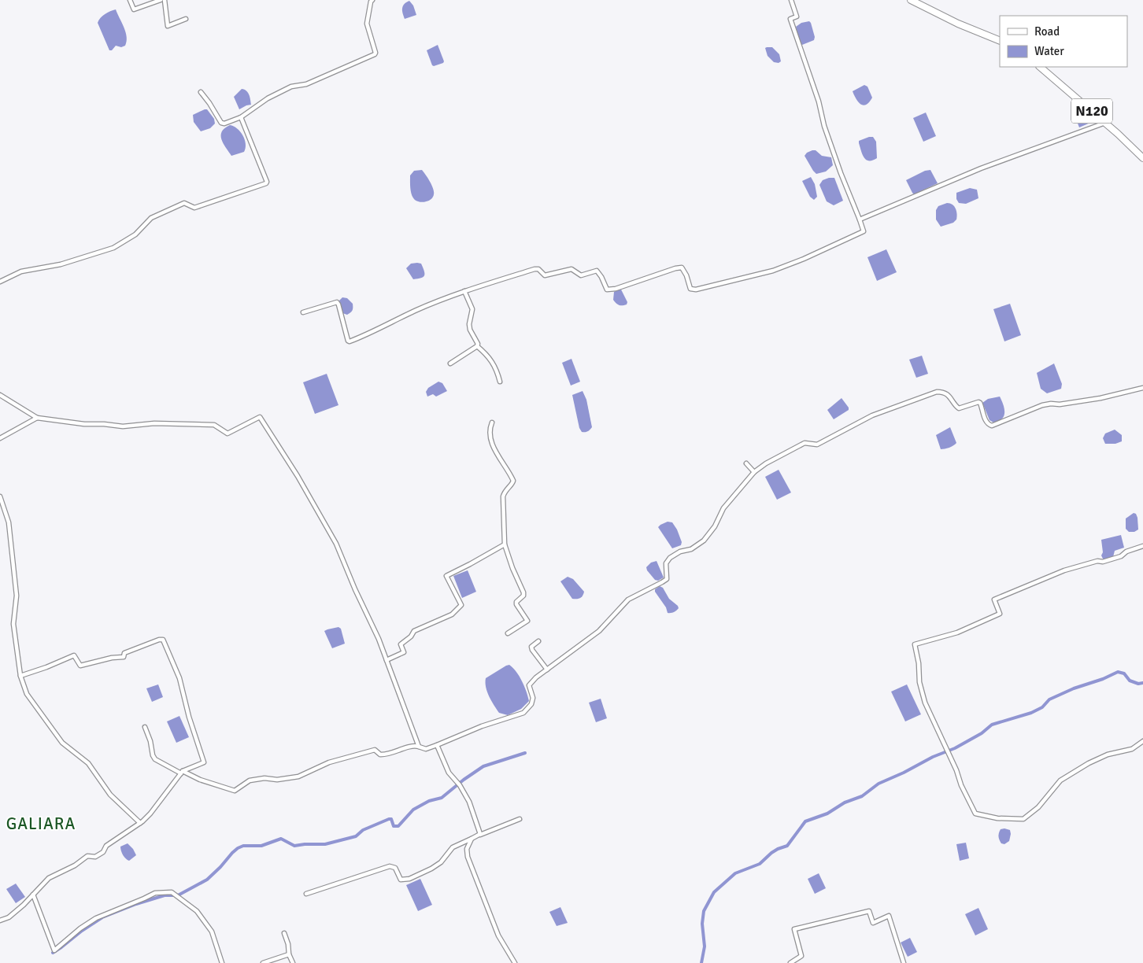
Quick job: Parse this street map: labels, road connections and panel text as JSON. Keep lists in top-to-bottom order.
{
  "streets": {
    "highway": ["N120"]
  },
  "districts": ["GALIARA"],
  "legend": ["Road", "Water"]
}
